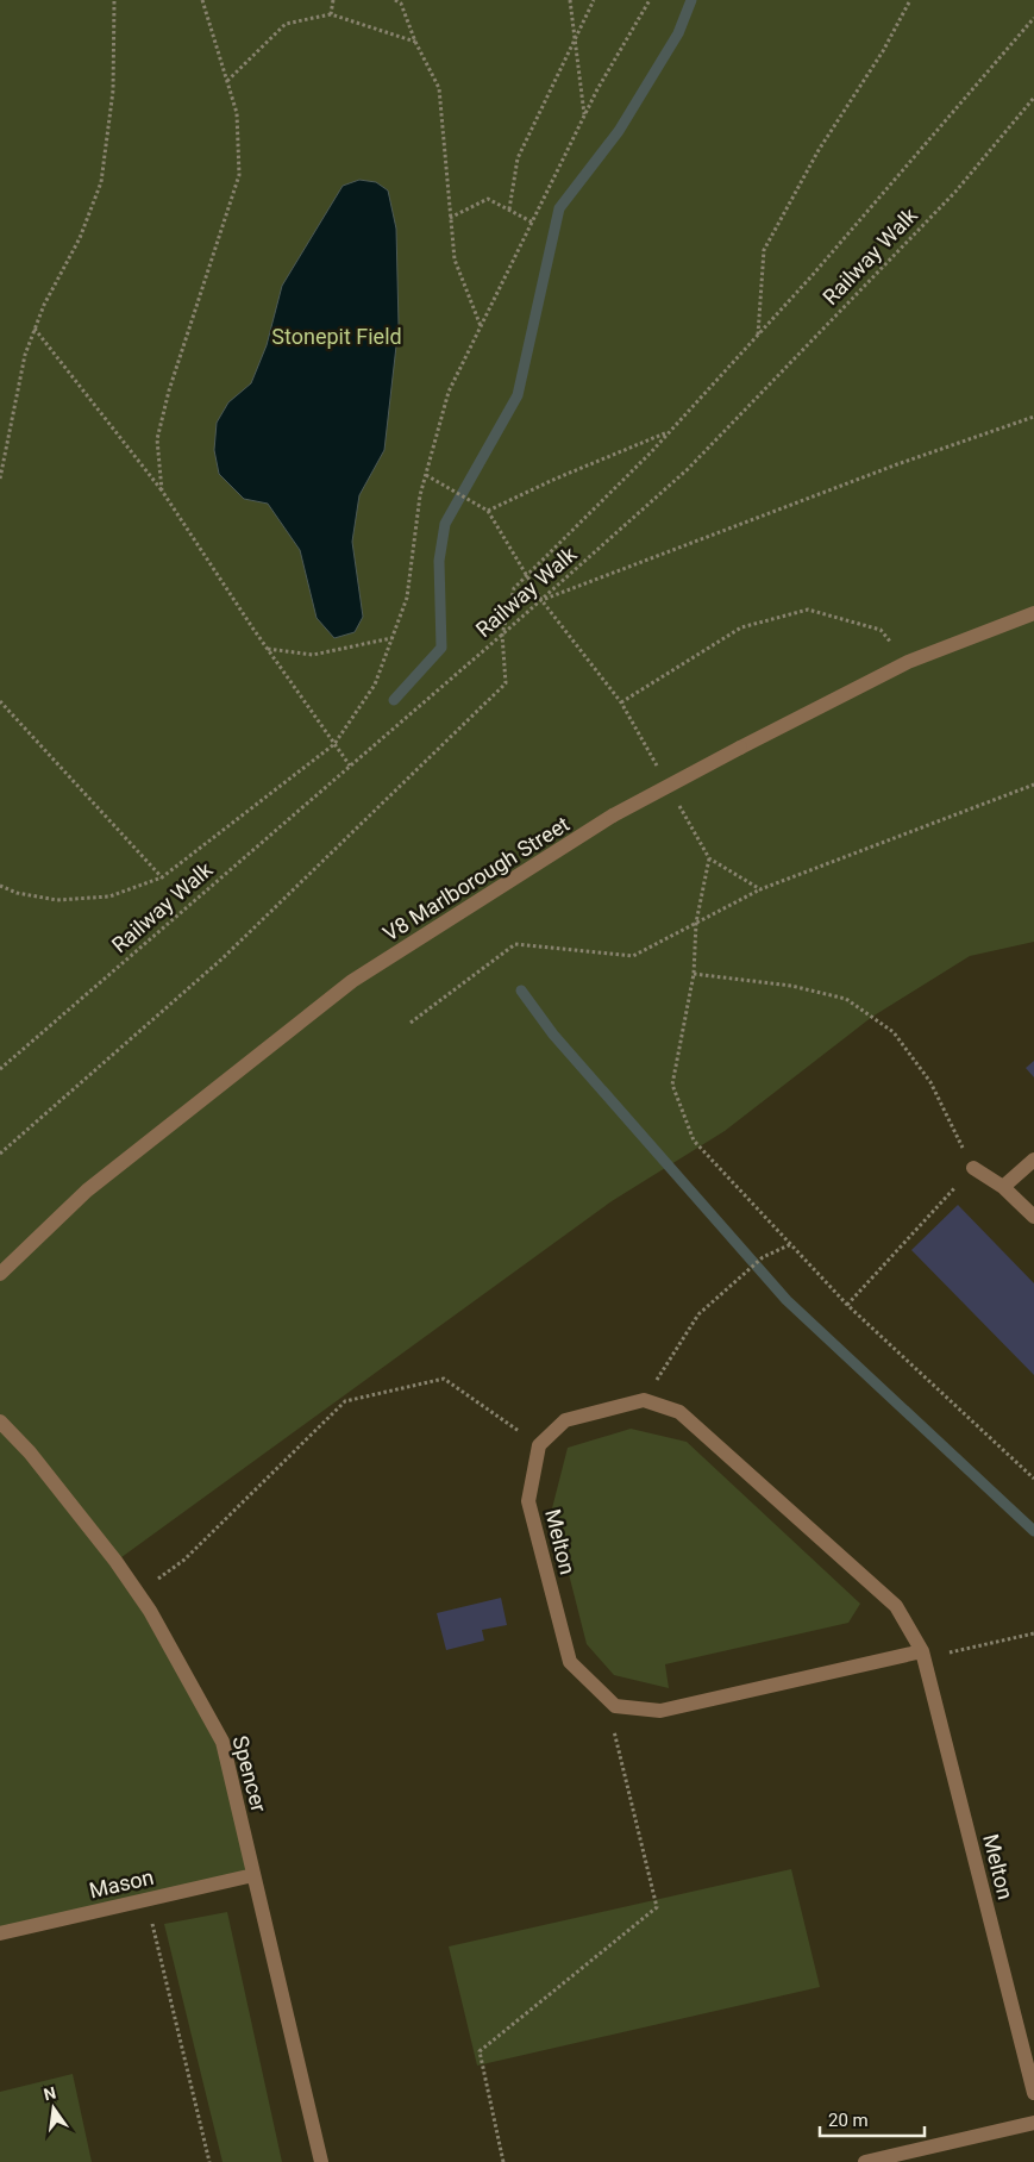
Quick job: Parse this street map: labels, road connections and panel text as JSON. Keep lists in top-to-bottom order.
{
  "streets": {
    "street": [
      "V8 Marlborough Street",
      "Melton",
      "Spencer",
      "Mason"
    ],
    "path": ["Railway Walk"]
  },
  "crossings": [
    ["Spencer", "Mason"]
  ],
  "parks": ["Stonepit Field"],
  "scale_bar": "20 m",
  "north": "top"
}
